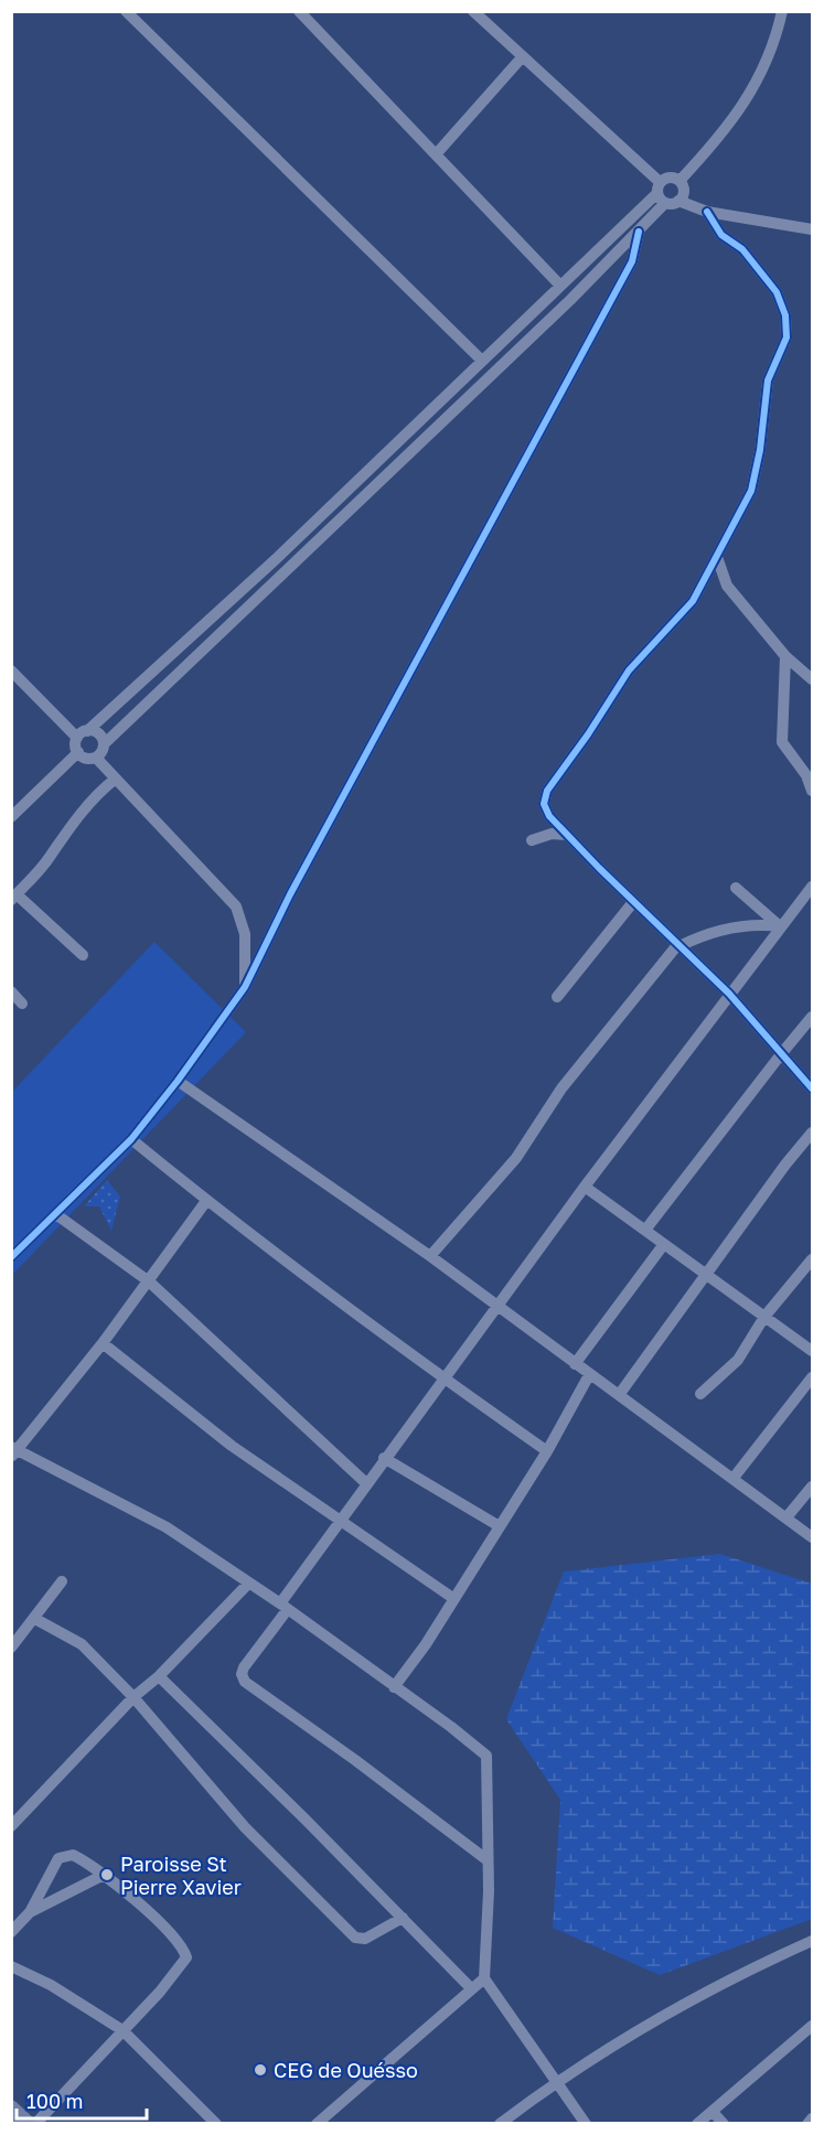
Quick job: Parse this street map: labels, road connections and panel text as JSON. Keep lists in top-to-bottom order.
{
  "places": ["Paroisse St Pierre Xavier", "CEG de Ouésso"],
  "scale_bar": "100 m"
}
